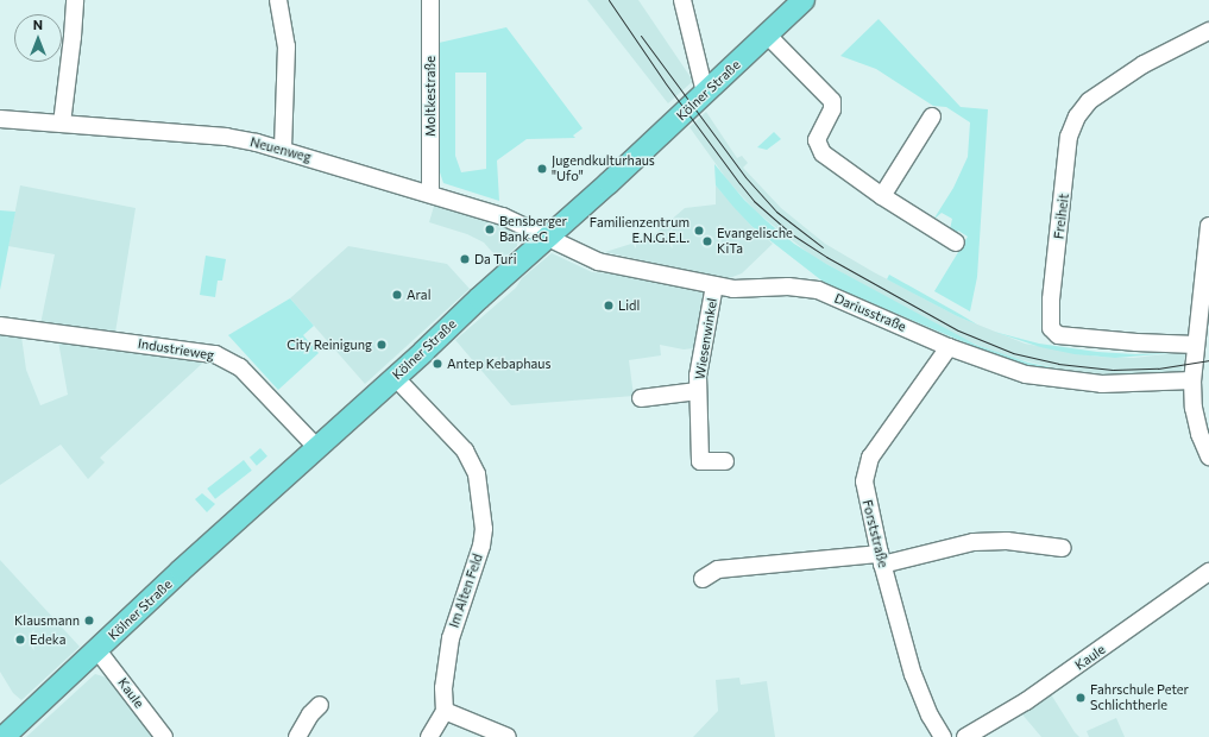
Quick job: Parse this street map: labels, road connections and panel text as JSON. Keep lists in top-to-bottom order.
{
  "streets": {
    "main road": ["Kölner Straße"],
    "street": [
      "Moltkestraße",
      "Neuenweg",
      "Freiheit",
      "Dariusstraße",
      "Wiesenwinkel",
      "Industrieweg",
      "Forststraße",
      "Im Alten Feld",
      "Kaule"
    ]
  },
  "crossings": [
    ["Kölner Straße", "Neuenweg"],
    ["Kölner Straße", "Dariusstraße"],
    ["Kölner Straße", "Industrieweg"],
    ["Kölner Straße", "Im Alten Feld"],
    ["Kölner Straße", "Kaule"],
    ["Moltkestraße", "Neuenweg"],
    ["Neuenweg", "Dariusstraße"],
    ["Dariusstraße", "Wiesenwinkel"],
    ["Dariusstraße", "Forststraße"]
  ],
  "places": [
    "Jugendkulturhaus \"Ufo\"",
    "Bensberger Bank eG",
    "Familienzentrum E.N.G.E.L.",
    "Evangelische KiTa",
    "Da Turi",
    "Aral",
    "Lidl",
    "City Reinigung",
    "Antep Kebaphaus",
    "Klausmann",
    "Edeka",
    "Fahrschule Peter Schlichtherle"
  ],
  "north": "top"
}
